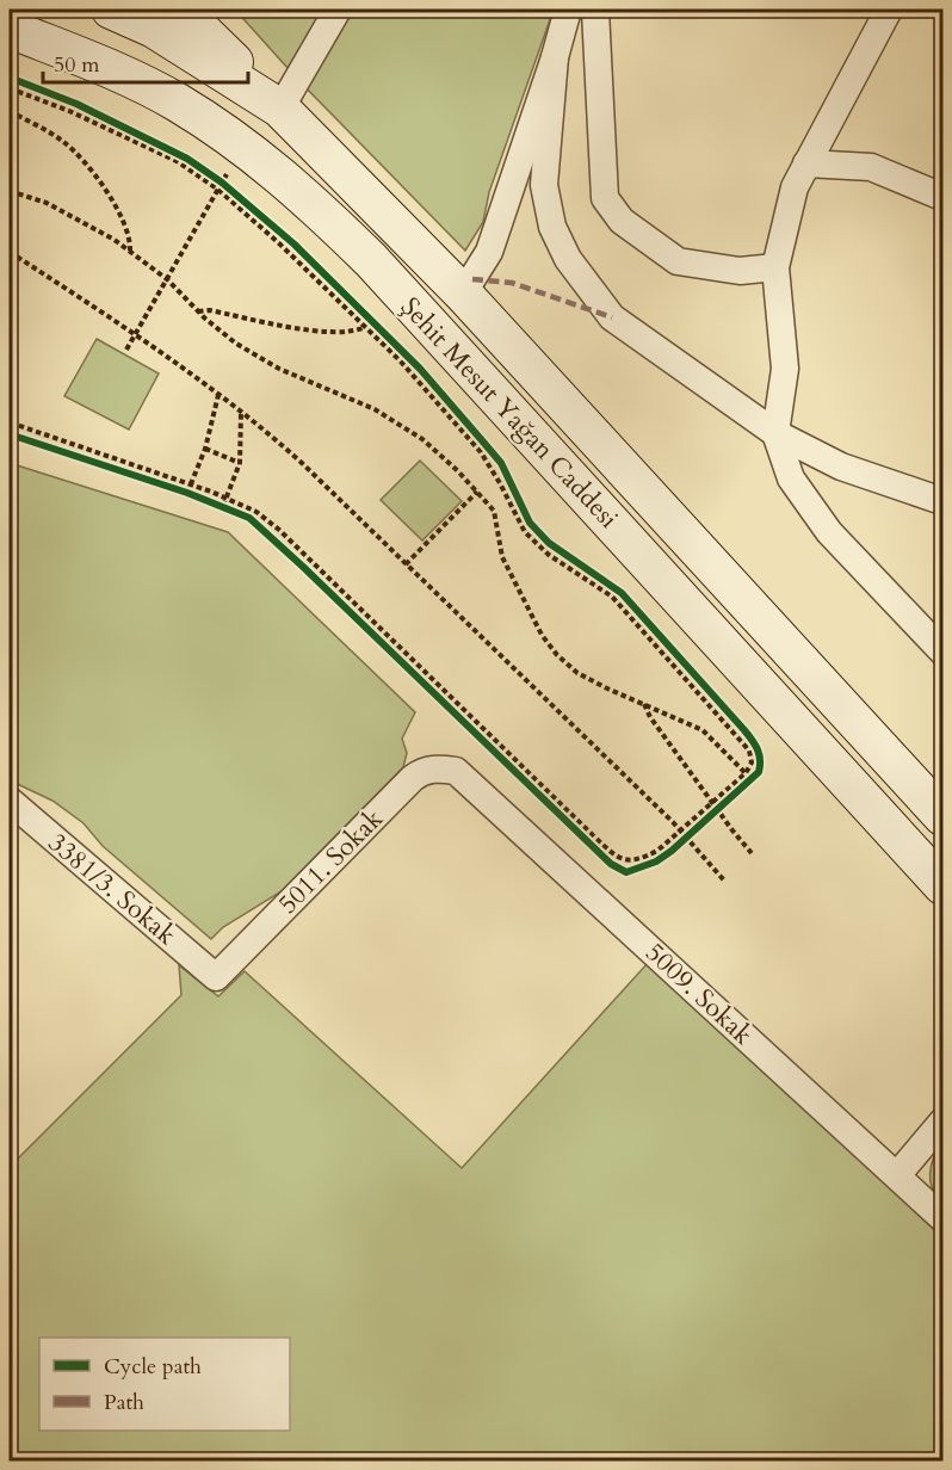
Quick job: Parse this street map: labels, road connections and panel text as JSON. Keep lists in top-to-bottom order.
{
  "streets": {
    "main road": ["Şehit Mesut Yağan Caddesi"],
    "street": ["5011. Sokak", "3381/3. Sokak", "5009. Sokak"]
  },
  "crossings": [
    ["5011. Sokak", "3381/3. Sokak"],
    ["5011. Sokak", "5009. Sokak"]
  ],
  "legend": ["Cycle path", "Path"],
  "scale_bar": "50 m"
}
